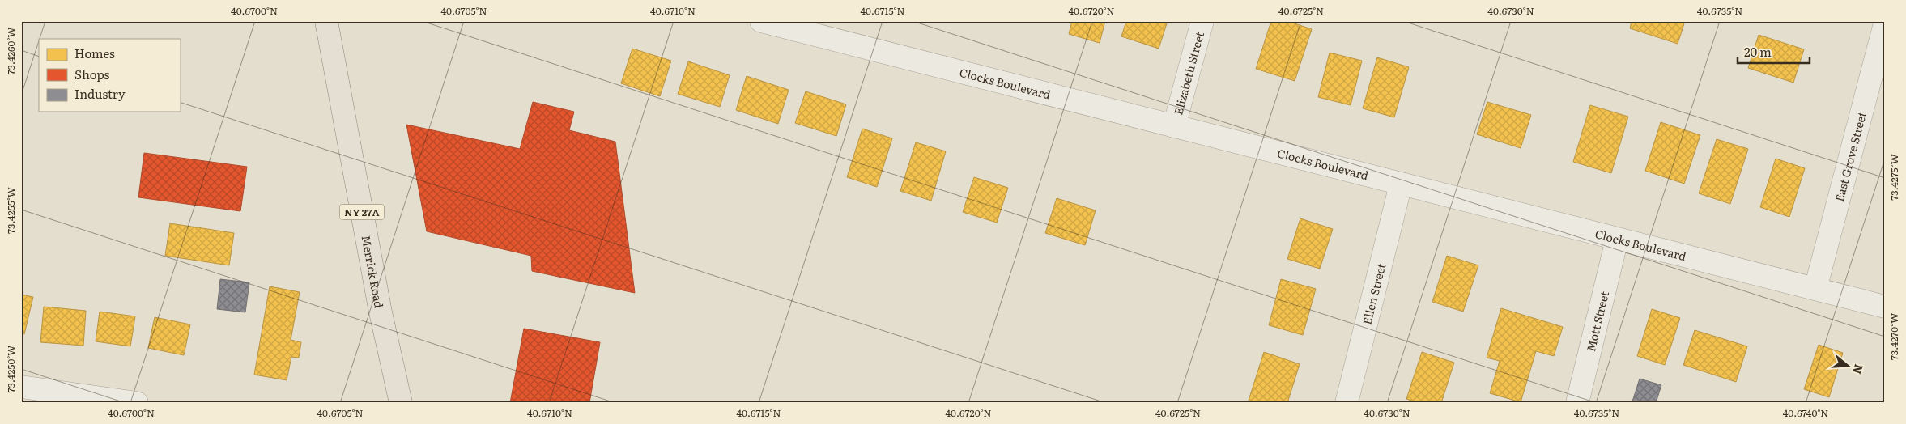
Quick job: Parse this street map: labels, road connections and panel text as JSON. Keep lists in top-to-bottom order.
{
  "streets": {
    "main road": ["NY 27A", "Merrick Road"],
    "street": [
      "Elizabeth Street",
      "Clocks Boulevard",
      "East Grove Street",
      "Ellen Street",
      "Mott Street"
    ]
  },
  "crossings": [
    ["Elizabeth Street", "Clocks Boulevard"],
    ["Clocks Boulevard", "East Grove Street"],
    ["Clocks Boulevard", "Ellen Street"],
    ["Clocks Boulevard", "Mott Street"]
  ],
  "legend": ["Homes", "Shops", "Industry"],
  "scale_bar": "20 m",
  "north": "right",
  "coordinates": [
    "40.6700°N",
    "40.6705°N",
    "40.6710°N",
    "40.6715°N",
    "40.6720°N",
    "40.6725°N",
    "40.6730°N",
    "40.6735°N",
    "73.4260°W",
    "73.4275°W",
    "73.4255°W",
    "73.4270°W",
    "73.4250°W",
    "40.6740°N"
  ]
}
